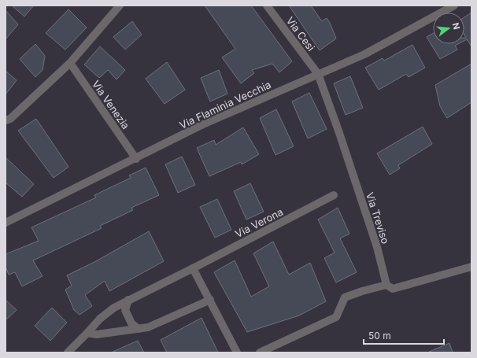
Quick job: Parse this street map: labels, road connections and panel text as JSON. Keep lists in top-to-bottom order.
{
  "streets": {
    "street": [
      "Via Cesi",
      "Via Venezia",
      "Via Flaminia Vecchia",
      "Via Treviso",
      "Via Verona"
    ]
  },
  "crossings": [
    ["Via Cesi", "Via Flaminia Vecchia"],
    ["Via Cesi", "Via Treviso"],
    ["Via Venezia", "Via Flaminia Vecchia"],
    ["Via Flaminia Vecchia", "Via Treviso"]
  ],
  "scale_bar": "50 m",
  "north": "right"
}
